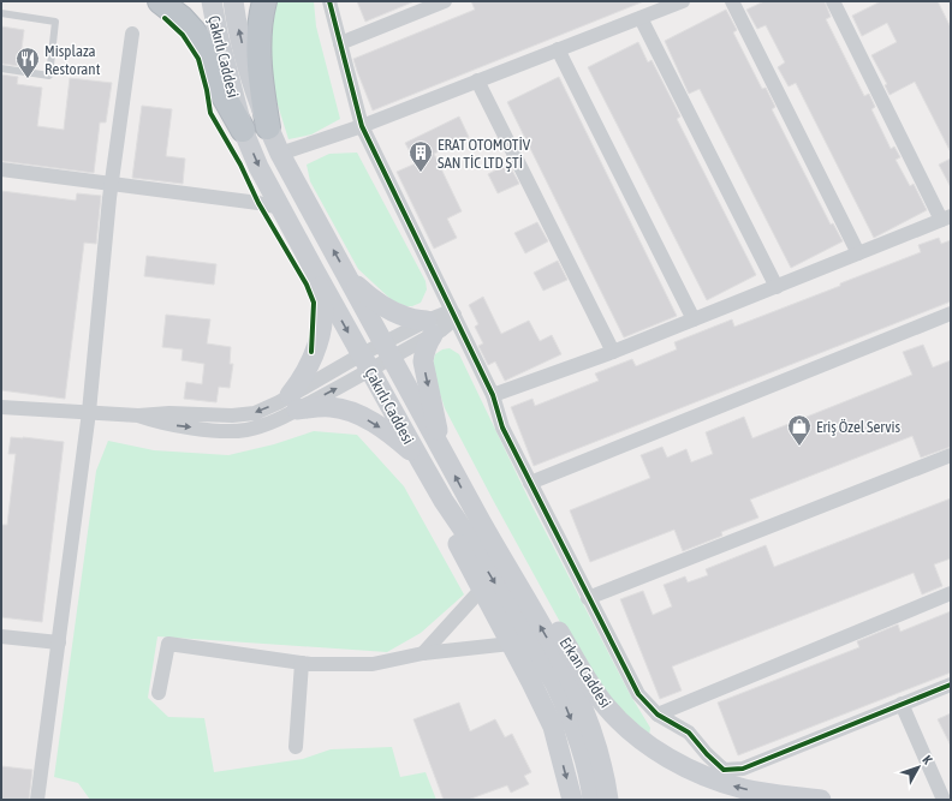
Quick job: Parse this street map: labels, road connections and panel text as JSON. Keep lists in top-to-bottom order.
{
  "streets": {
    "main road": ["Çakırlı Caddesi", "Erkan Caddesi"]
  },
  "crossings": [
    ["Çakırlı Caddesi", "Erkan Caddesi"]
  ],
  "one_way": ["Erkan Caddesi"],
  "places": {
    "restaurant": ["Misplaza Restorant"],
    "building": ["ERAT OTOMOTİV SAN TİC LTD ŞTİ"],
    "shop": ["Eriş Özel Servis"]
  },
  "north": "top right"
}
